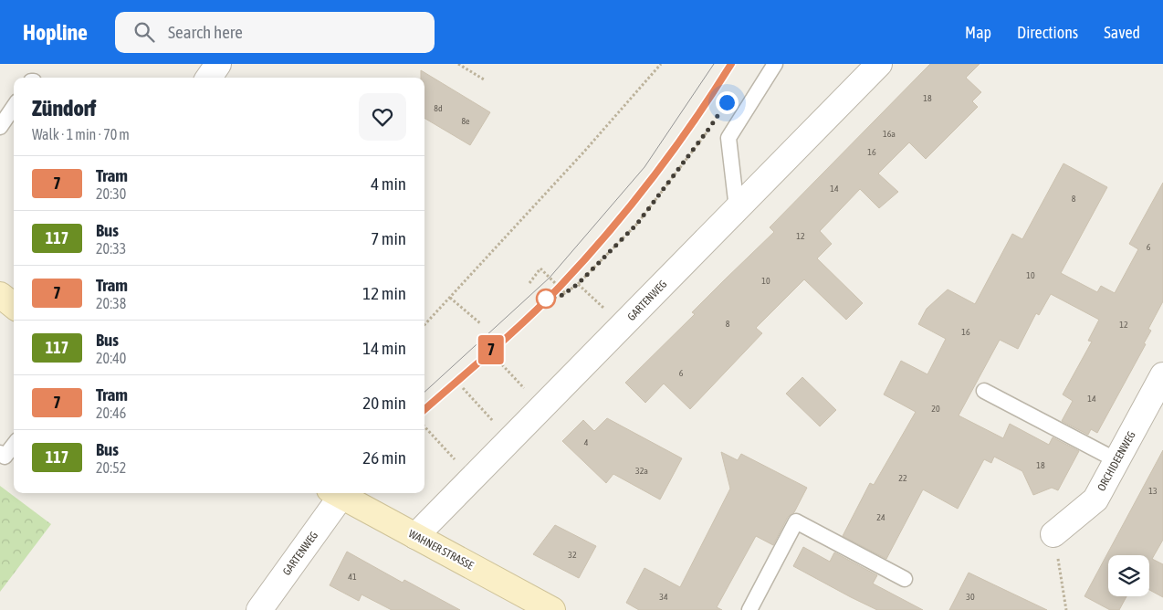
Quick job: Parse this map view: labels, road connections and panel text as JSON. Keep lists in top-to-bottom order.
{
  "streets": {
    "street": ["GARTENWEG", "ORCHIDEENWEG", "WAHNER STRASSE"]
  },
  "crossings": [
    ["GARTENWEG", "WAHNER STRASSE"]
  ],
  "lines": ["tram line 7"],
  "house_numbers": [
    "18",
    "8d",
    "8e",
    "16a",
    "16",
    "14",
    "8",
    "12",
    "6",
    "10",
    "10",
    "8",
    "12",
    "16",
    "6",
    "14",
    "20",
    "4",
    "18",
    "32a",
    "22",
    "13",
    "24",
    "32",
    "41",
    "34",
    "30"
  ],
  "page": {
    "header": "Hopline",
    "search": "Search here",
    "nav": ["Map", "Directions", "Saved"],
    "on_map": "7",
    "heading": ["Zündorf", "Walk · 1 min · 70 m"],
    "list": [
      {
        "mark": "7",
        "name": "Tram",
        "note": "20:30",
        "value": "4 min"
      },
      {
        "mark": "117",
        "name": "Bus",
        "note": "20:33",
        "value": "7 min"
      },
      {
        "mark": "7",
        "name": "Tram",
        "note": "20:38",
        "value": "12 min"
      },
      {
        "mark": "117",
        "name": "Bus",
        "note": "20:40",
        "value": "14 min"
      },
      {
        "mark": "7",
        "name": "Tram",
        "note": "20:46",
        "value": "20 min"
      },
      {
        "mark": "117",
        "name": "Bus",
        "note": "20:52",
        "value": "26 min"
      }
    ]
  }
}
